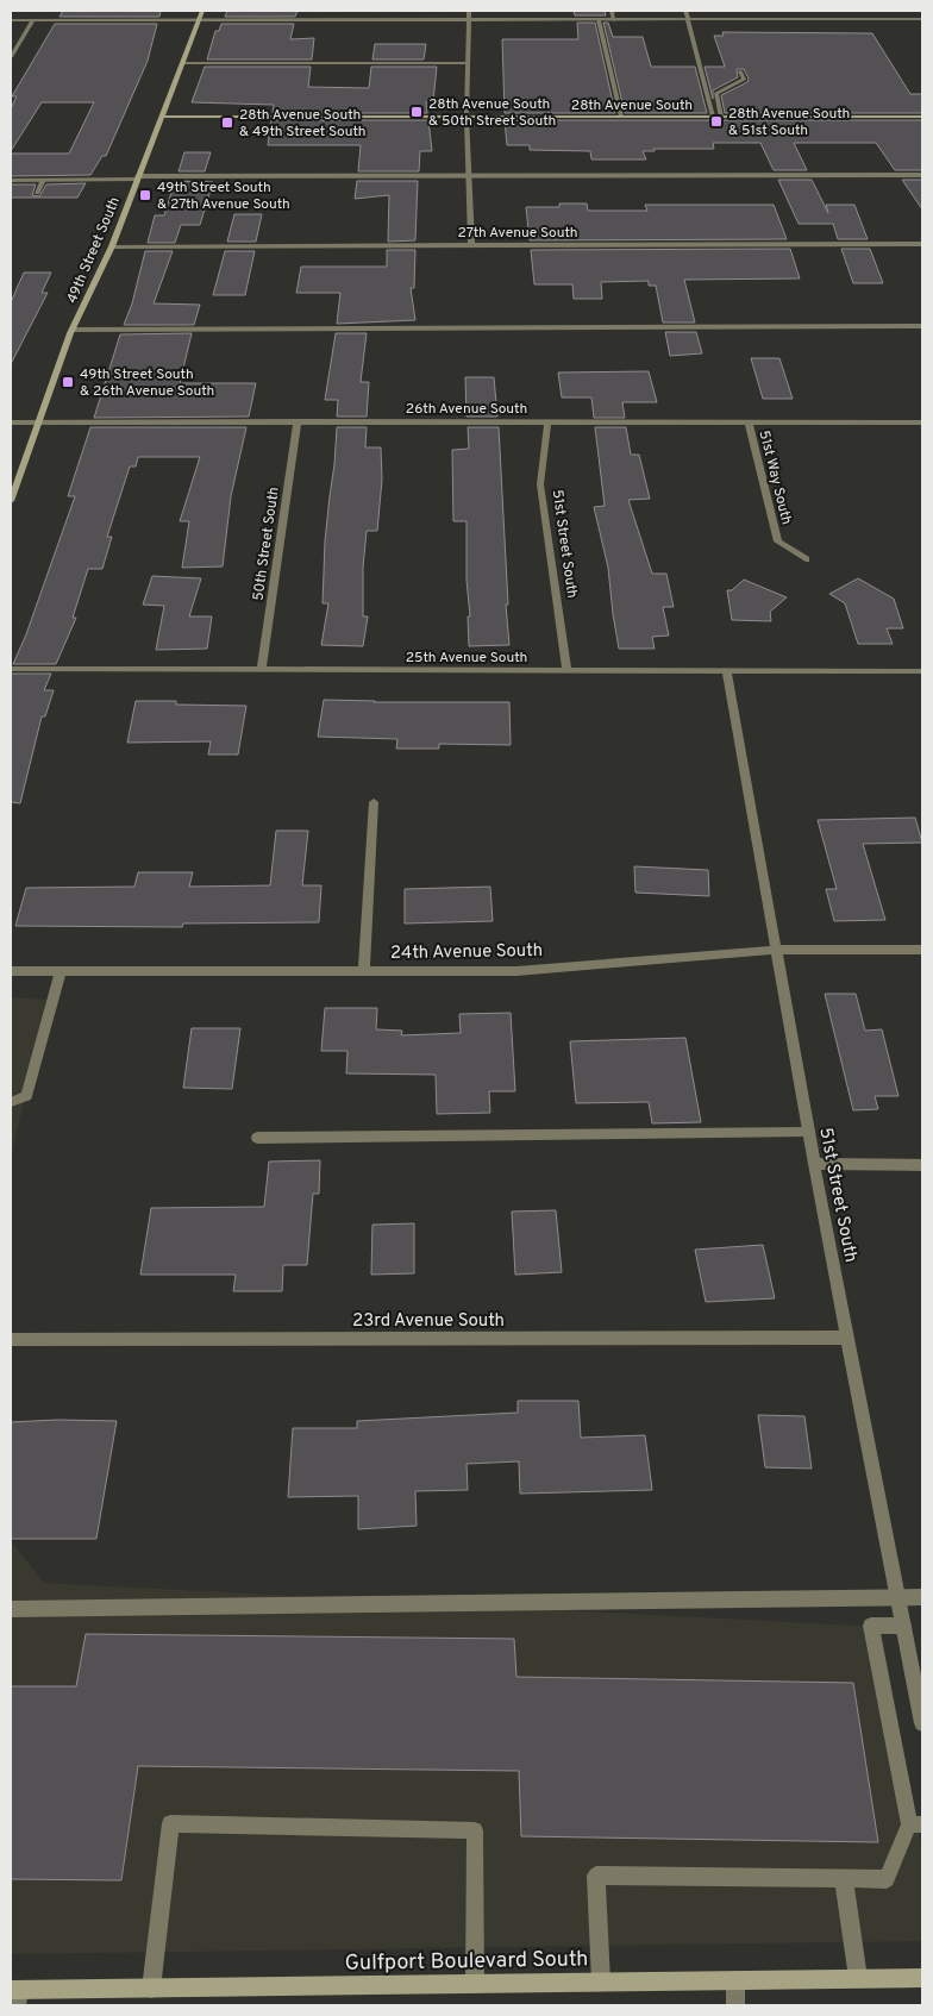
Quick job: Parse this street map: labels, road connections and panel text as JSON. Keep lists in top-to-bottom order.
{
  "streets": {
    "street": [
      "28th Avenue South",
      "27th Avenue South",
      "49th Street South",
      "26th Avenue South",
      "51st Way South",
      "50th Street South",
      "51st Street South",
      "25th Avenue South",
      "24th Avenue South",
      "23rd Avenue South",
      "Gulfport Boulevard South"
    ]
  },
  "crossings": [
    ["28th Avenue South", "49th Street South"],
    ["27th Avenue South", "49th Street South"],
    ["49th Street South", "26th Avenue South"],
    ["26th Avenue South", "51st Way South"],
    ["26th Avenue South", "50th Street South"],
    ["26th Avenue South", "51st Street South"],
    ["50th Street South", "25th Avenue South"],
    ["51st Street South", "25th Avenue South"],
    ["51st Street South", "24th Avenue South"],
    ["51st Street South", "23rd Avenue South"]
  ],
  "places": {
    "transit": [
      "28th Avenue South & 50th Street South",
      "28th Avenue South & 51st South",
      "28th Avenue South & 49th Street South",
      "49th Street South & 27th Avenue South",
      "49th Street South & 26th Avenue South"
    ]
  }
}
